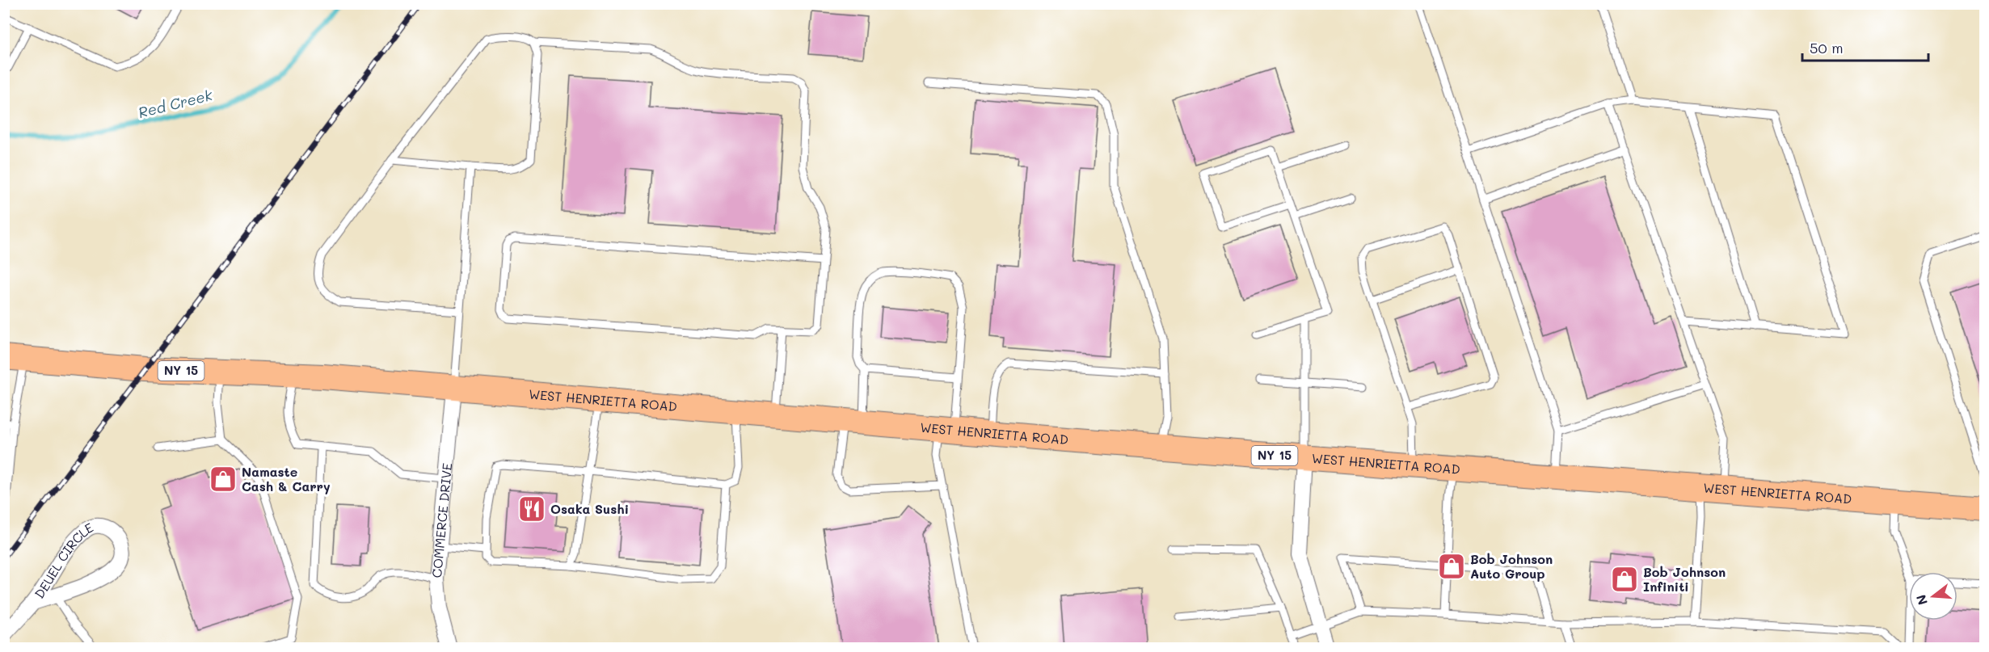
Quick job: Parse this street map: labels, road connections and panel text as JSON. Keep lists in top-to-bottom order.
{
  "streets": {
    "main road": ["NY 15", "WEST HENRIETTA ROAD"],
    "street": ["COMMERCE DRIVE", "DEUEL CIRCLE"]
  },
  "crossings": [
    ["WEST HENRIETTA ROAD", "COMMERCE DRIVE"]
  ],
  "water": ["Red Creek"],
  "places": {
    "shop": ["Namaste Cash & Carry", "Bob Johnson Auto Group", "Bob Johnson Infiniti"],
    "restaurant": ["Osaka Sushi"]
  },
  "scale_bar": "50 m",
  "north": "left"
}
